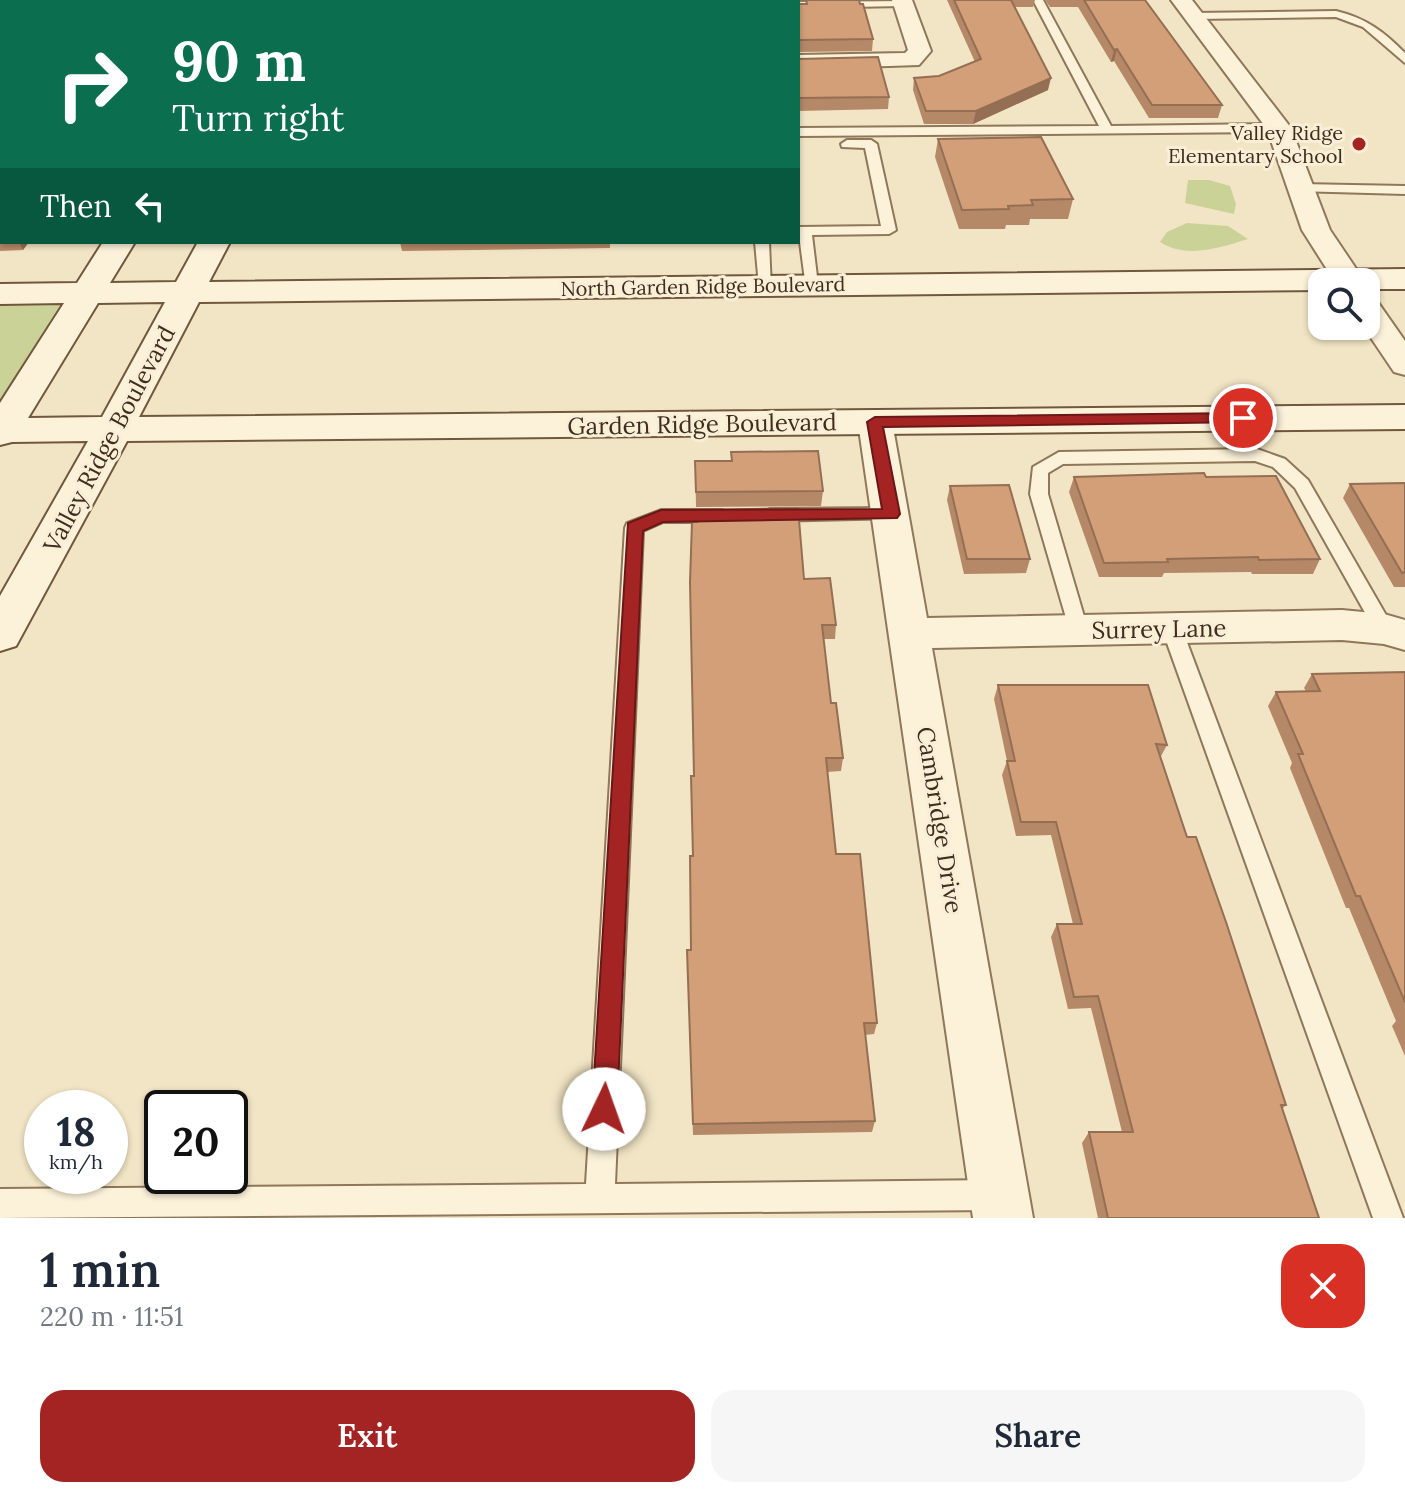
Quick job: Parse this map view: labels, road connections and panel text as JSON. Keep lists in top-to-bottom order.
{
  "streets": {
    "main road": ["North Garden Ridge Boulevard", "Garden Ridge Boulevard", "Valley Ridge Boulevard"],
    "street": ["Surrey Lane", "Cambridge Drive"]
  },
  "crossings": [
    ["North Garden Ridge Boulevard", "Valley Ridge Boulevard"],
    ["Garden Ridge Boulevard", "Valley Ridge Boulevard"],
    ["Garden Ridge Boulevard", "Cambridge Drive"],
    ["Surrey Lane", "Cambridge Drive"]
  ],
  "places": ["Valley Ridge Elementary School"],
  "page": {
    "turn": ["90 m", "Turn right"],
    "then": "Then",
    "speed": "18 km/h",
    "limit": "20",
    "heading": ["1 min", "220 m · 11:51"],
    "buttons": ["Exit", "Share"]
  }
}
